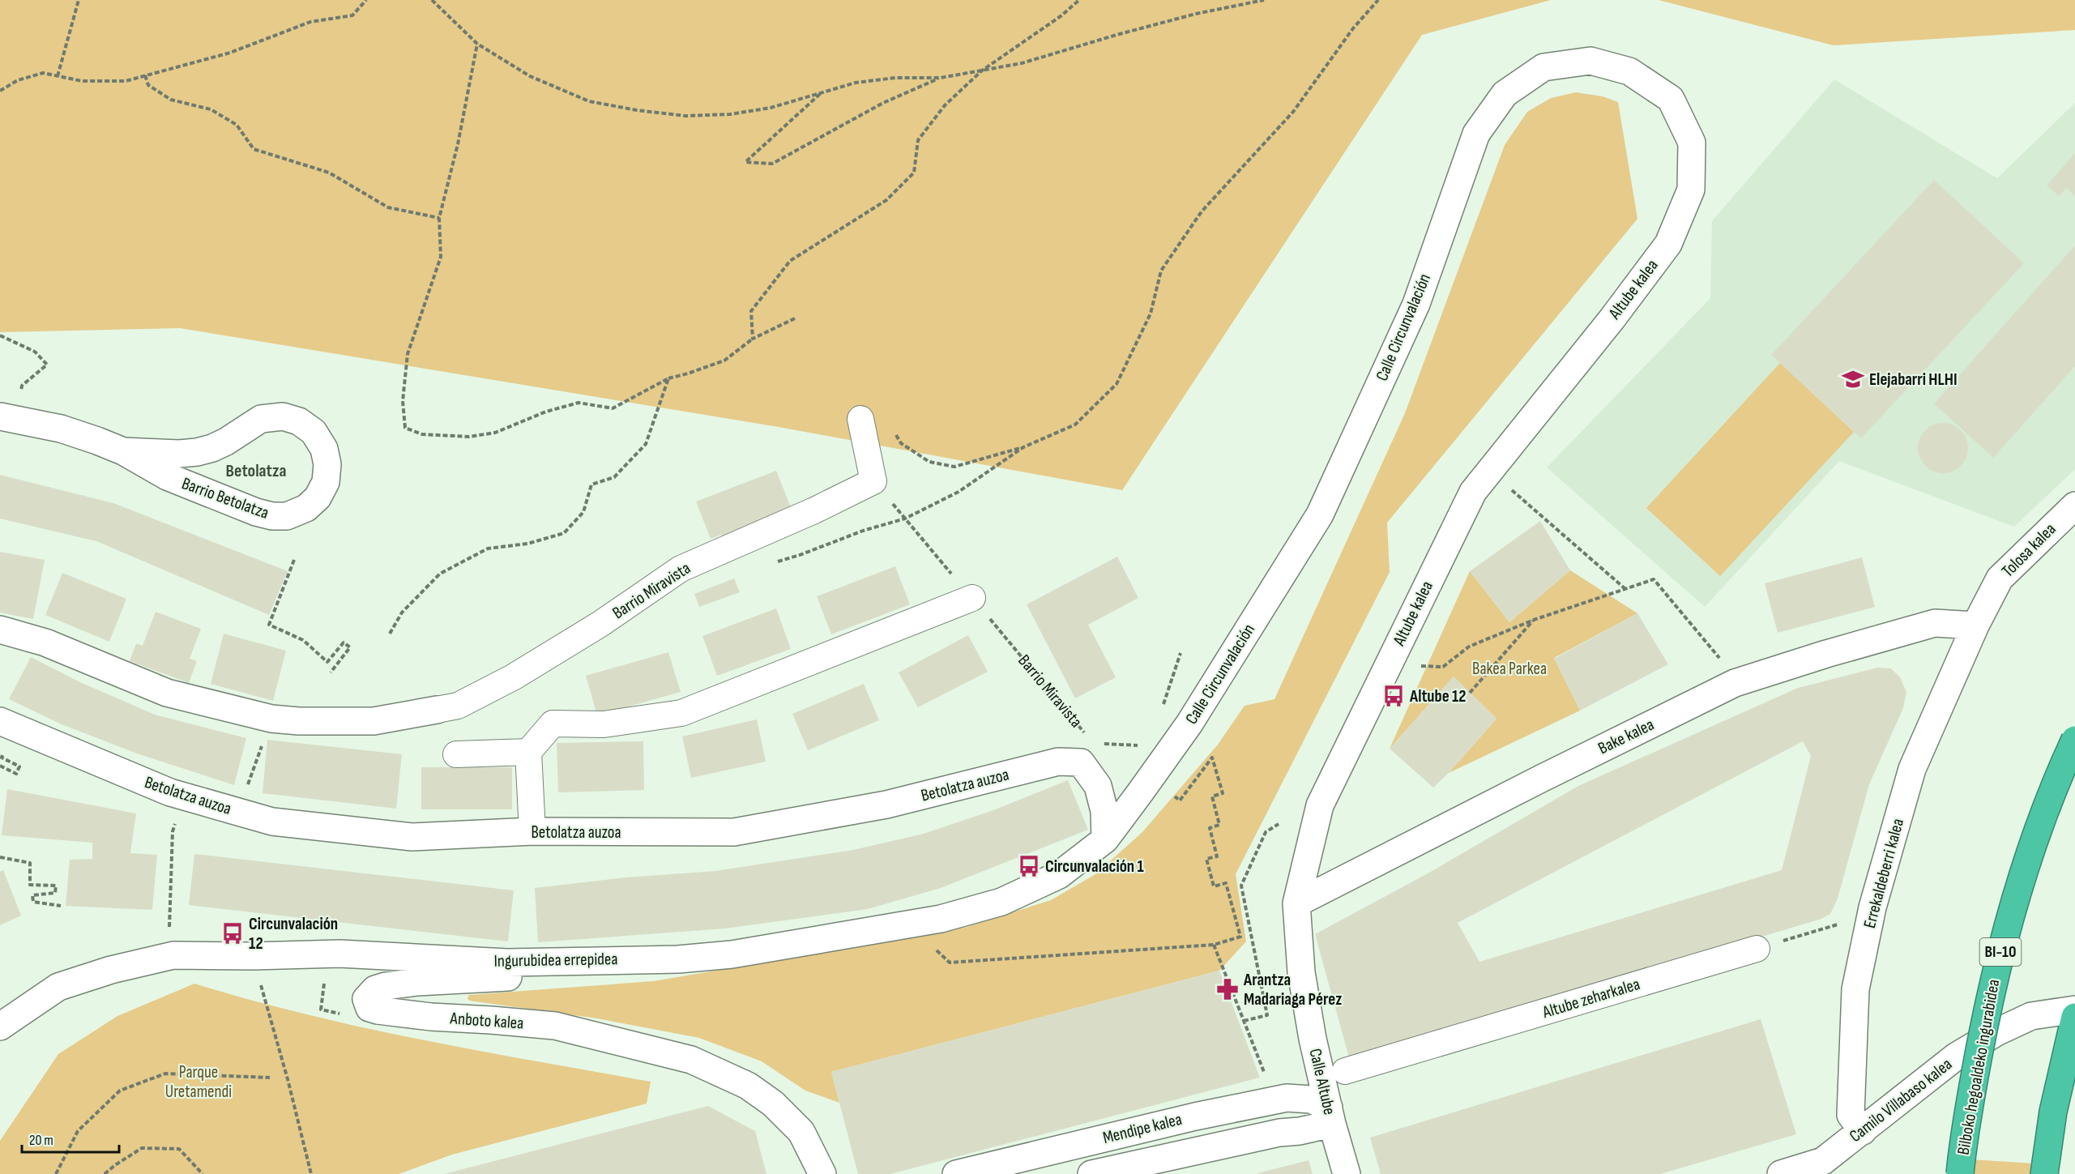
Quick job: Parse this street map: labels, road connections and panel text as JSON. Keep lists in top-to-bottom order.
{
  "streets": {
    "highway": ["BI-10", "Bilboko hegoaldeko ingurabidea"],
    "street": [
      "Altube kalea",
      "Calle Circunvalación",
      "Barrio Betolatza",
      "Tolosa kalea",
      "Barrio Miravista",
      "Bake kalea",
      "Betolatza auzoa",
      "Errekaldeberri kalea",
      "Ingurubidea errepidea",
      "Altube zeharkalea",
      "Anboto kalea",
      "Calle Altube",
      "Camilo Villabaso kalea",
      "Mendipe kalea"
    ]
  },
  "crossings": [
    ["Altube kalea", "Calle Circunvalación"],
    ["Altube kalea", "Bake kalea"],
    ["Altube kalea", "Calle Altube"],
    ["Calle Circunvalación", "Betolatza auzoa"],
    ["Calle Circunvalación", "Ingurubidea errepidea"],
    ["Tolosa kalea", "Bake kalea"],
    ["Tolosa kalea", "Errekaldeberri kalea"],
    ["Bake kalea", "Errekaldeberri kalea"],
    ["Betolatza auzoa", "Ingurubidea errepidea"],
    ["Errekaldeberri kalea", "Camilo Villabaso kalea"],
    ["Ingurubidea errepidea", "Anboto kalea"],
    ["Calle Altube", "Mendipe kalea"]
  ],
  "districts": ["Betolatza"],
  "parks": ["Bakea Parkea", "Parque Uretamendi"],
  "places": {
    "school or university": ["Elejabarri HLHI"],
    "bus stop": ["Altube 12", "Circunvalación 1", "Circunvalación 12"],
    "pharmacy": ["Arantza Madariaga Pérez"]
  },
  "scale_bar": "20 m"
}
